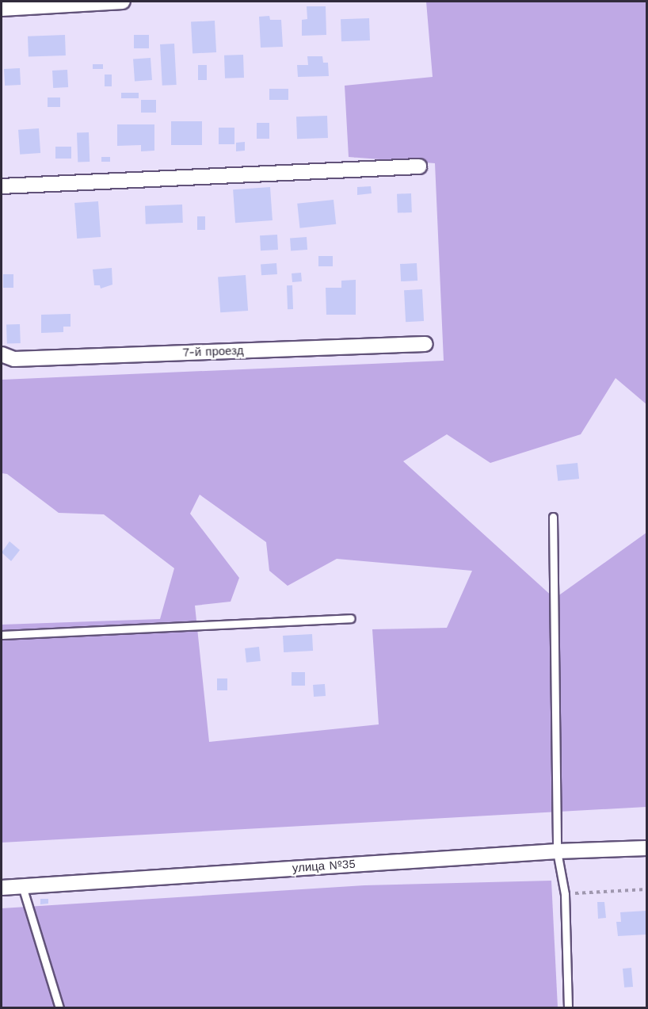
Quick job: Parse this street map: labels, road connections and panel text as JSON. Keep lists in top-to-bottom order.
{
  "streets": {
    "street": ["7-й проезд", "улица №35"]
  }
}
